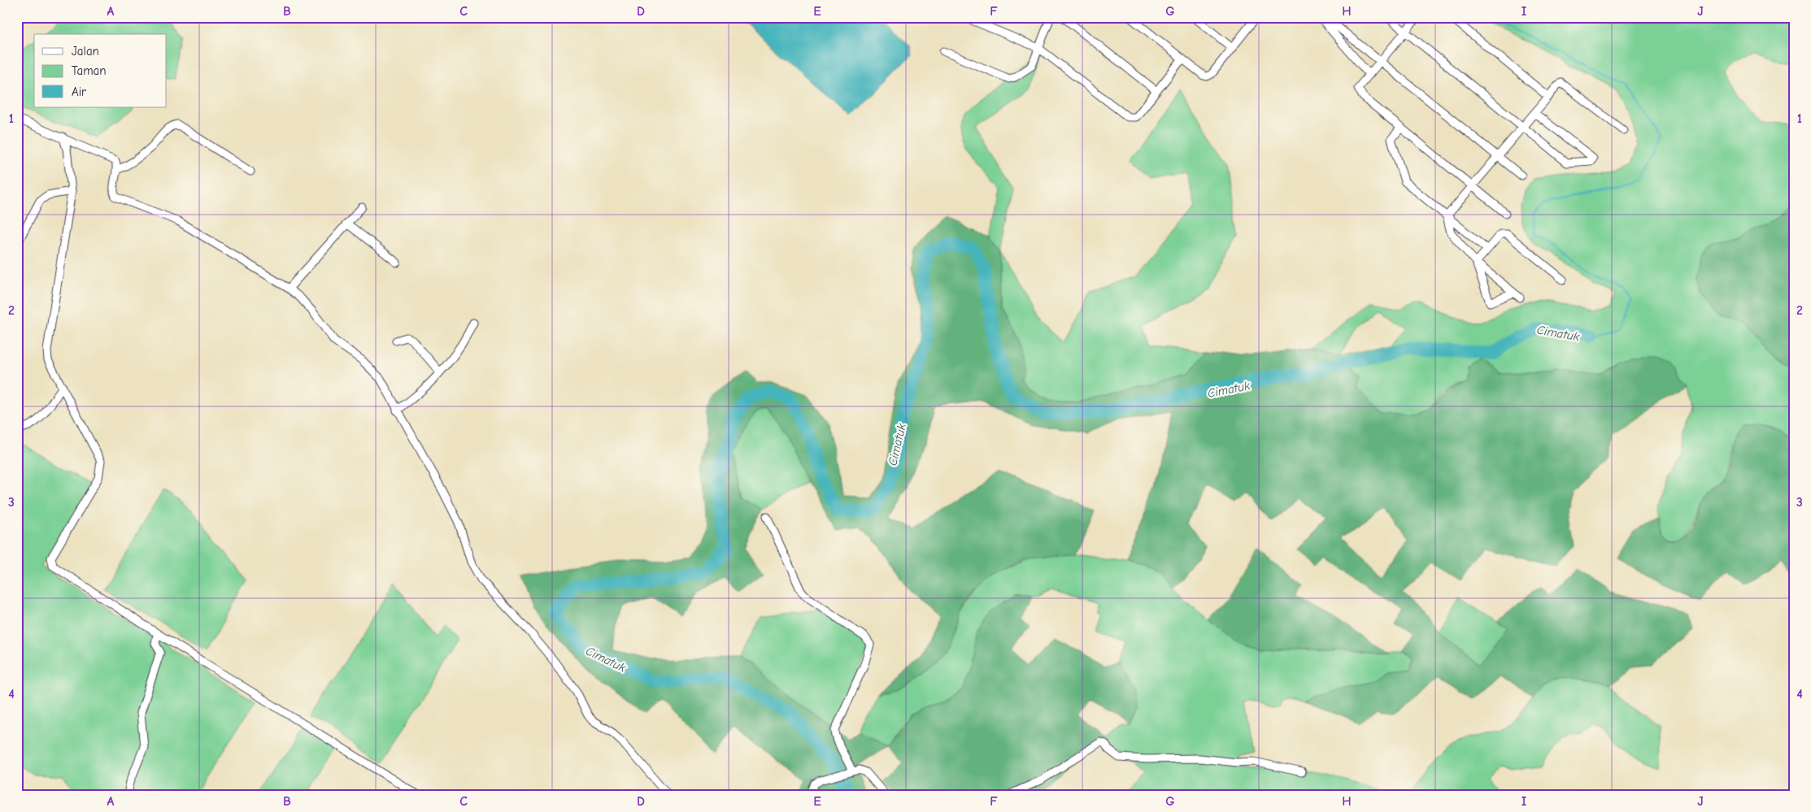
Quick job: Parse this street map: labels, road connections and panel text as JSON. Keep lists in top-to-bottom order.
{
  "water": ["Cimatuk"],
  "legend": ["Jalan", "Taman", "Air"],
  "grid": {
    "columns": [
      "A",
      "B",
      "C",
      "D",
      "E",
      "F",
      "G",
      "H",
      "I",
      "J"
    ],
    "rows": [
      "1",
      "2",
      "3",
      "4"
    ]
  }
}
